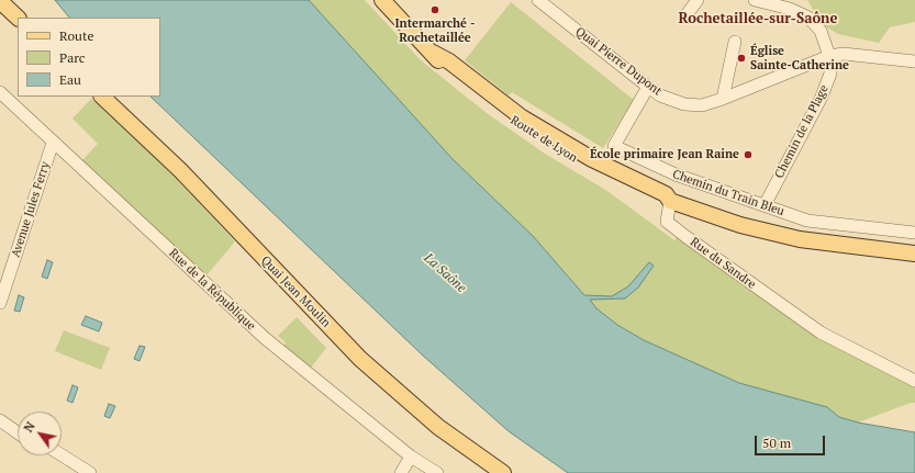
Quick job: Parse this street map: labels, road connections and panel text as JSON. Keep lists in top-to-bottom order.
{
  "streets": {
    "main road": ["Route de Lyon", "Quai Jean Moulin"],
    "street": [
      "Quai Pierre Dupont",
      "Chemin de la Plage",
      "Chemin du Train Bleu",
      "Avenue Jules Ferry",
      "Rue du Sandre",
      "Rue de la République"
    ]
  },
  "crossings": [
    ["Quai Pierre Dupont", "Chemin de la Plage"],
    ["Quai Pierre Dupont", "Chemin du Train Bleu"],
    ["Chemin de la Plage", "Chemin du Train Bleu"],
    ["Route de Lyon", "Rue du Sandre"],
    ["Avenue Jules Ferry", "Rue de la République"]
  ],
  "districts": ["Rochetaillée-sur-Saône"],
  "water": ["La Saône"],
  "places": ["Intermarché - Rochetaillée", "Église Sainte-Catherine", "École primaire Jean Raine"],
  "legend": ["Route", "Parc", "Eau"],
  "scale_bar": "50 m",
  "north": "top left"
}
